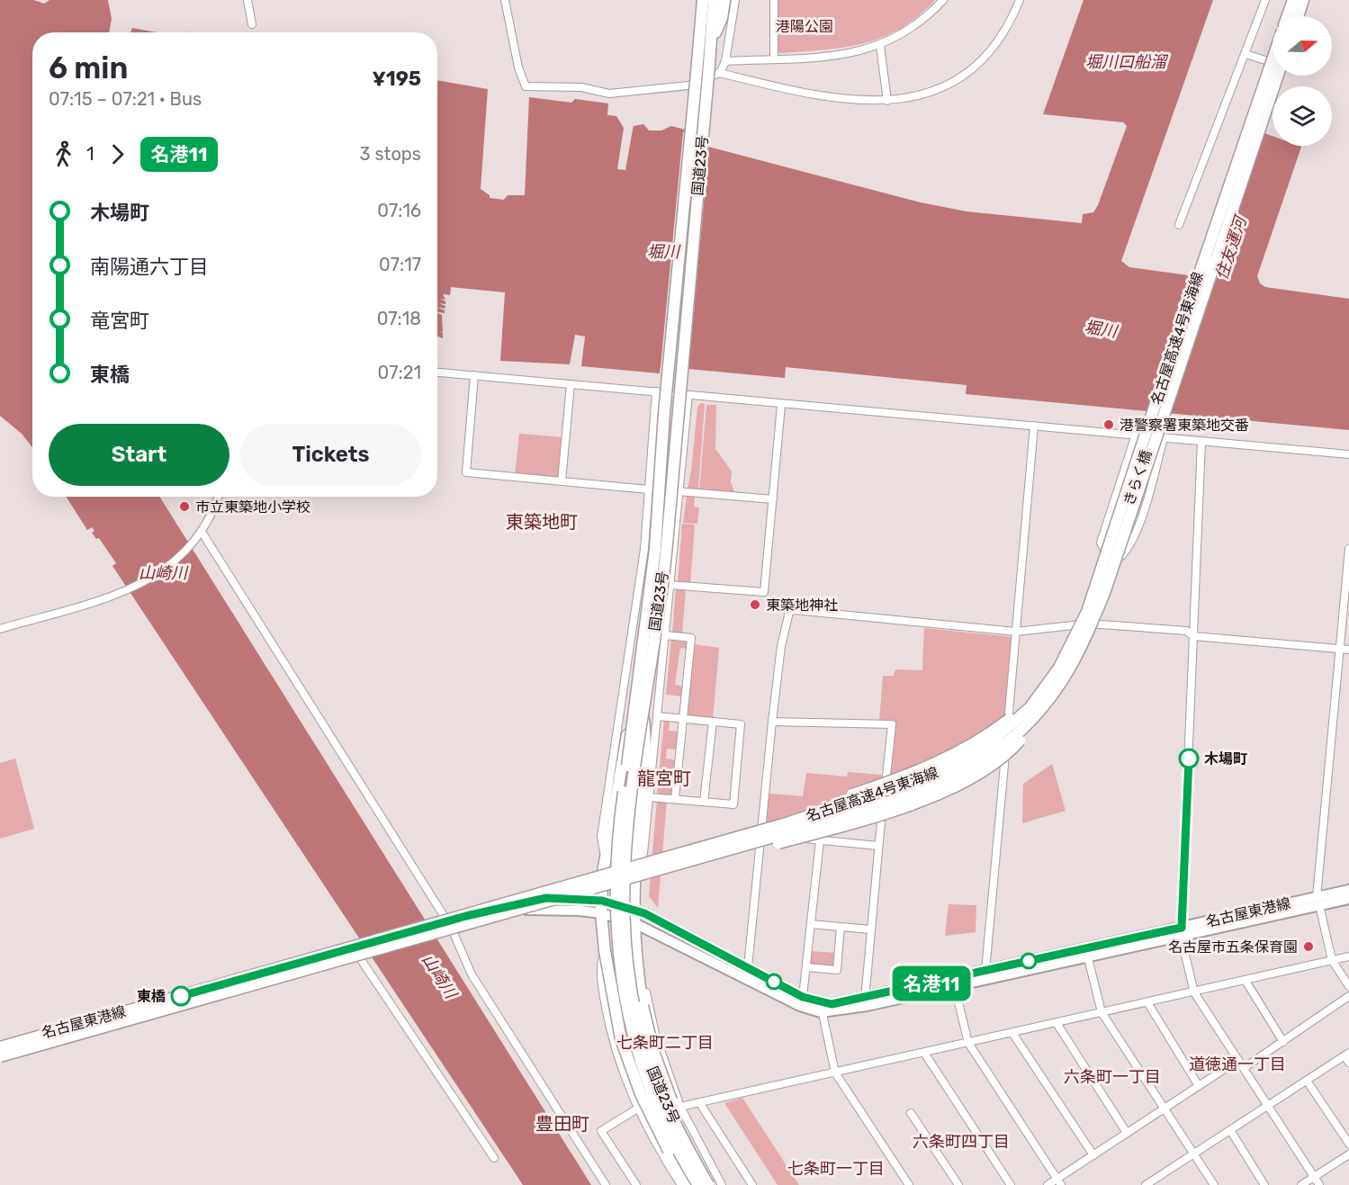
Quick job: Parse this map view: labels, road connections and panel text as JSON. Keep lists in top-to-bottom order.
{
  "streets": {
    "highway": ["国道23号", "名古屋高速4号東海線"],
    "main road": ["名古屋東港線"],
    "street": ["きらく橋"]
  },
  "crossings": [
    ["名古屋高速4号東海線", "名古屋東港線"]
  ],
  "districts": [
    "東築地町",
    "龍宮町",
    "七条町二丁目",
    "道徳通一丁目",
    "六条町一丁目",
    "豊田町",
    "六条町四丁目",
    "七条町一丁目"
  ],
  "water": [
    "堀川口船溜",
    "住友運河",
    "堀川",
    "山崎川"
  ],
  "parks": ["港陽公園"],
  "places": [
    "港警察署東築地交番",
    "市立東築地小学校",
    "東築地神社",
    "木場町",
    "名古屋市五条保育園",
    "東橋"
  ],
  "lines": ["bus line 名港11"],
  "north": "right",
  "page": {
    "on_map": "名港11",
    "heading": ["6 min", "07:15 – 07:21 · Bus", "¥195"],
    "legs": ["1", "名港11", "3 stops"],
    "list": [
      {
        "name": "木場町",
        "value": "07:16"
      },
      {
        "name": "南陽通六丁目",
        "value": "07:17"
      },
      {
        "name": "竜宮町",
        "value": "07:18"
      },
      {
        "name": "東橋",
        "value": "07:21"
      }
    ],
    "buttons": ["Start", "Tickets"]
  }
}
